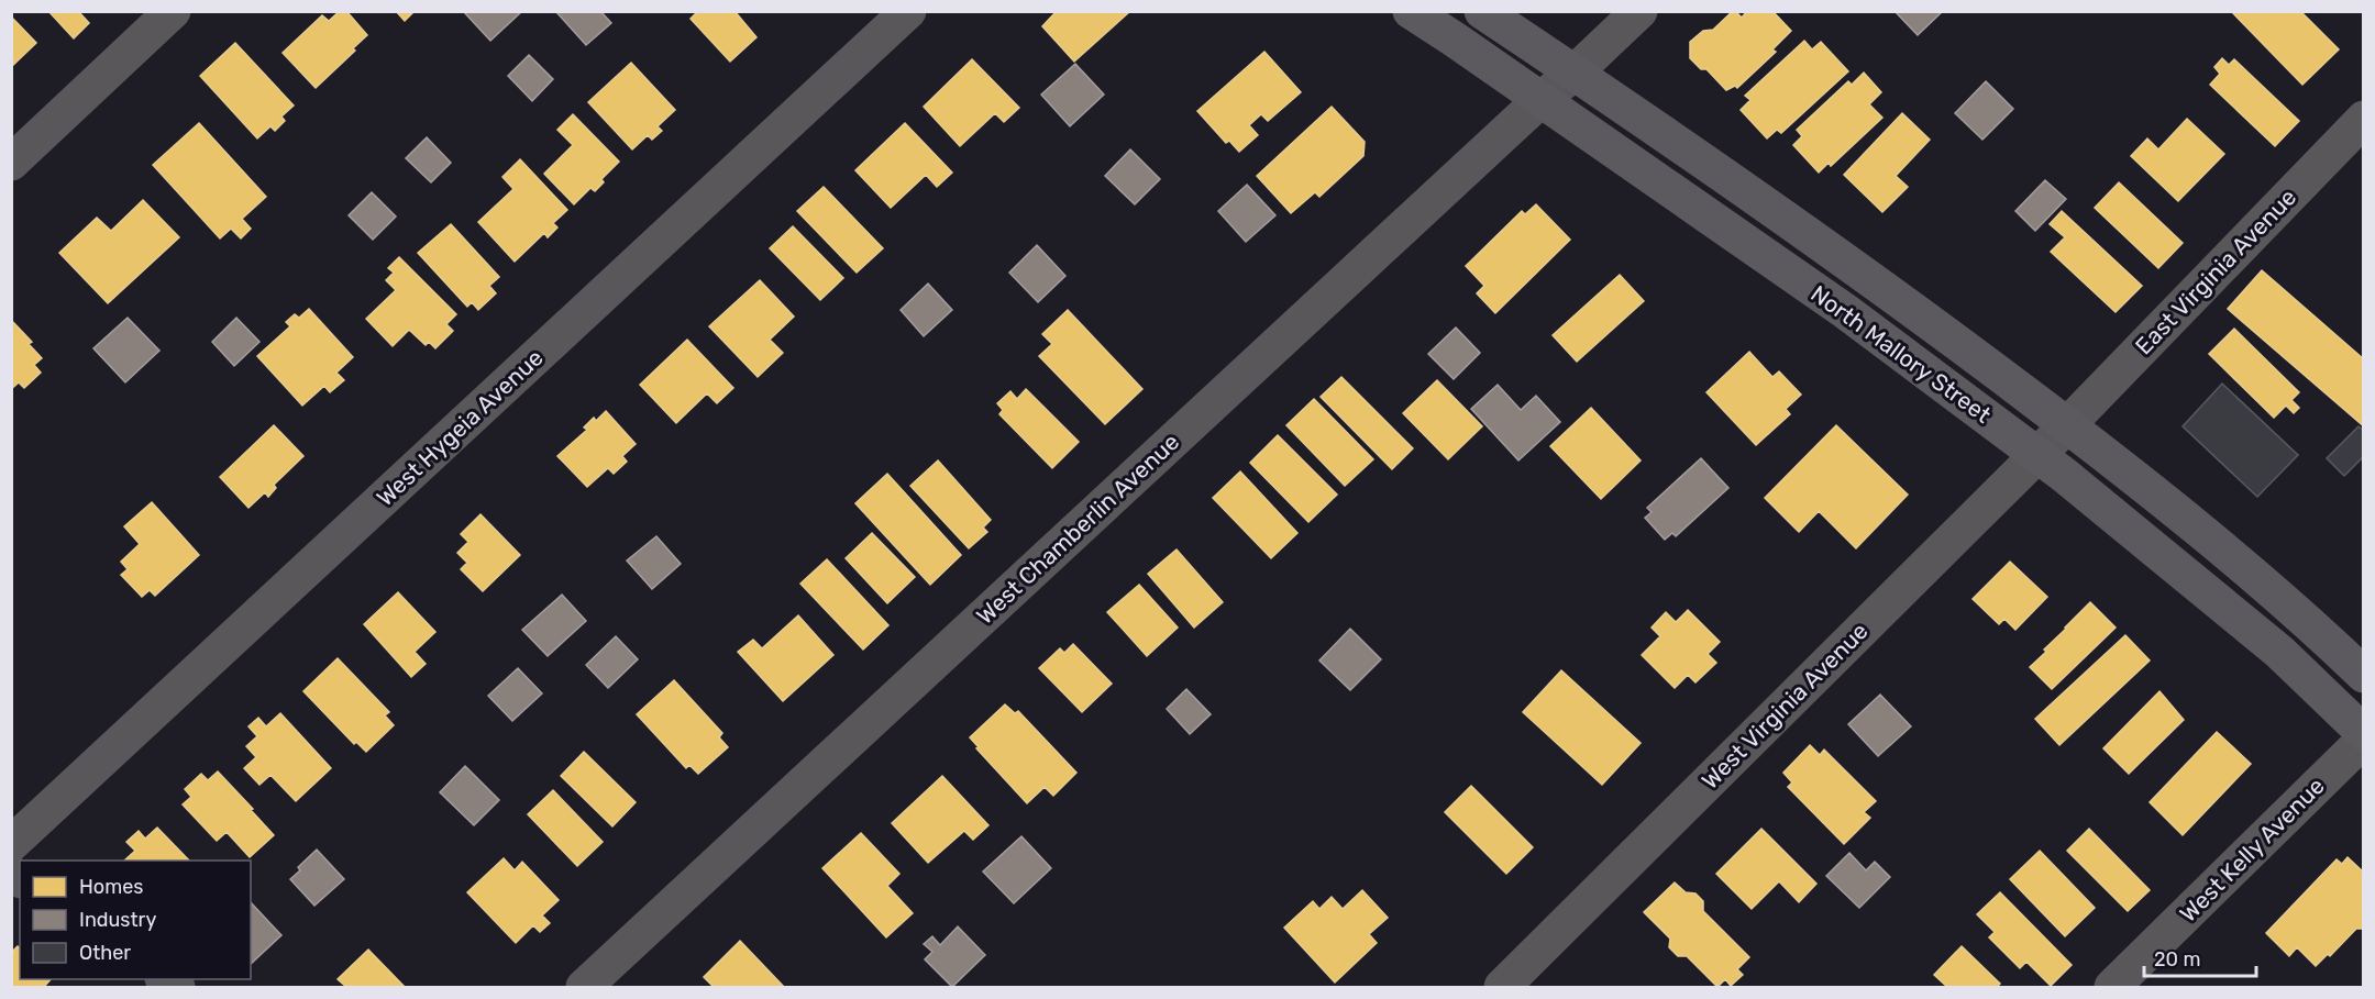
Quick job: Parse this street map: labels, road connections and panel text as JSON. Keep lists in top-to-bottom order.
{
  "streets": {
    "main road": ["North Mallory Street"],
    "street": [
      "East Virginia Avenue",
      "West Hygeia Avenue",
      "West Chamberlin Avenue",
      "West Virginia Avenue",
      "West Kelly Avenue"
    ]
  },
  "crossings": [
    ["East Virginia Avenue", "North Mallory Street"],
    ["East Virginia Avenue", "West Virginia Avenue"],
    ["North Mallory Street", "West Chamberlin Avenue"],
    ["North Mallory Street", "West Virginia Avenue"]
  ],
  "legend": ["Homes", "Industry", "Other"],
  "scale_bar": "20 m"
}
